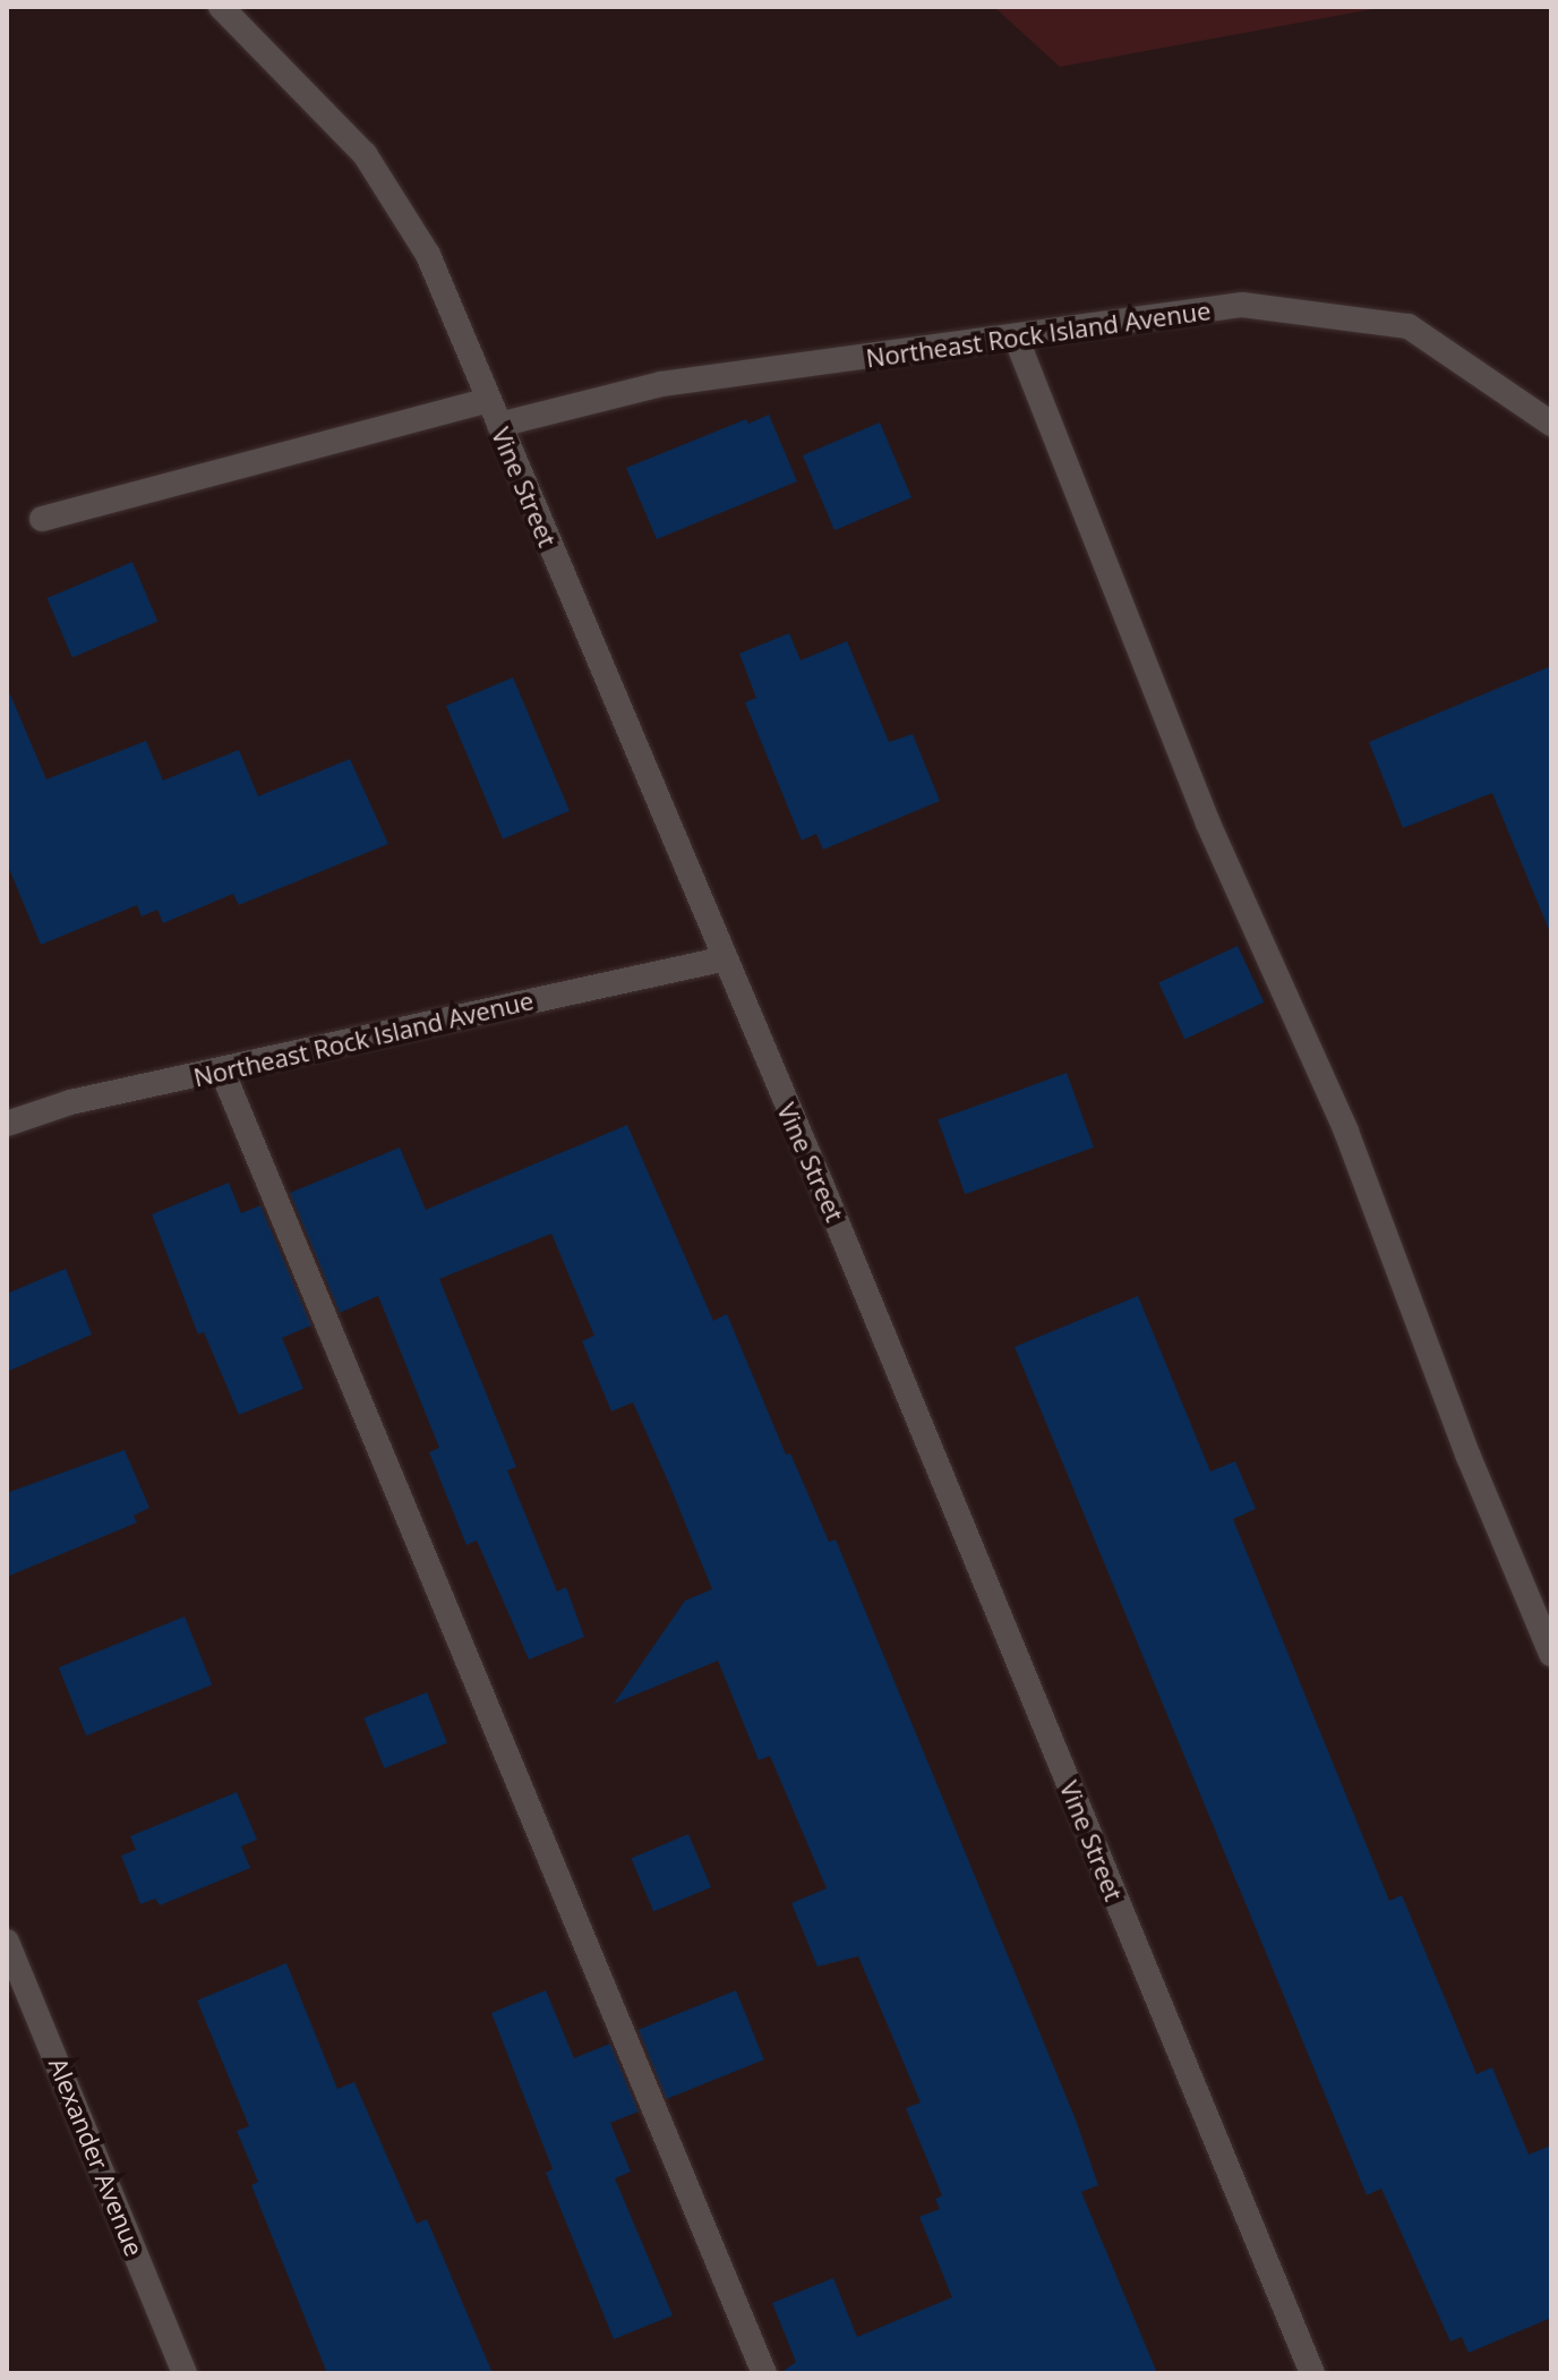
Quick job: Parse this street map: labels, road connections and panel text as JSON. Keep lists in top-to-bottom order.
{
  "streets": {
    "street": ["Northeast Rock Island Avenue", "Vine Street", "Alexander Avenue"]
  },
  "crossings": [
    ["Northeast Rock Island Avenue", "Vine Street"]
  ]
}
